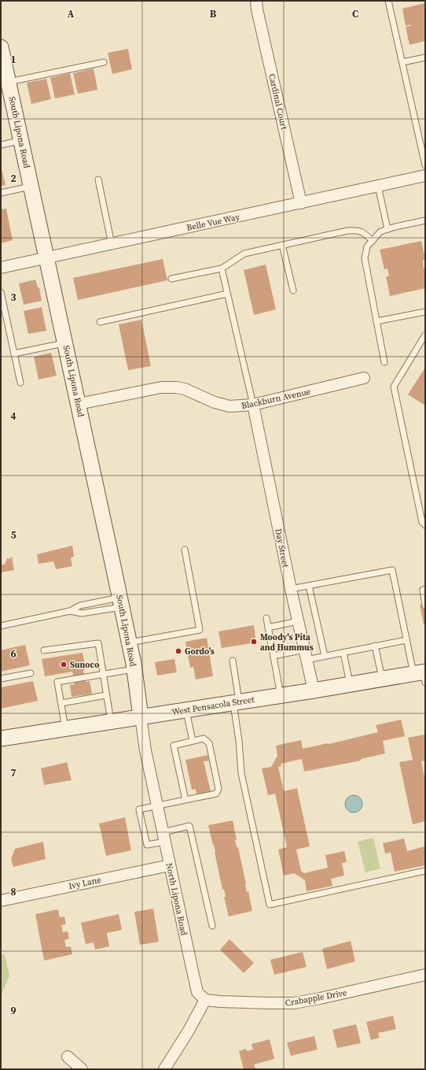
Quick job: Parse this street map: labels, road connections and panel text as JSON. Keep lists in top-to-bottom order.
{
  "streets": {
    "street": [
      "Cardinal Court",
      "South Lipona Road",
      "Belle Vue Way",
      "Blackburn Avenue",
      "Day Street",
      "West Pensacola Street",
      "Ivy Lane",
      "North Lipona Road",
      "Crabapple Drive"
    ]
  },
  "crossings": [
    ["Cardinal Court", "Belle Vue Way"],
    ["South Lipona Road", "Belle Vue Way"],
    ["South Lipona Road", "Blackburn Avenue"],
    ["South Lipona Road", "West Pensacola Street"],
    ["South Lipona Road", "North Lipona Road"],
    ["Blackburn Avenue", "Day Street"],
    ["Day Street", "West Pensacola Street"],
    ["West Pensacola Street", "North Lipona Road"],
    ["Ivy Lane", "North Lipona Road"],
    ["North Lipona Road", "Crabapple Drive"]
  ],
  "places": ["Moody's Pita and Hummus", "Gordo's", "Sunoco"],
  "grid": {
    "columns": ["A", "B", "C"],
    "rows": [
      "1",
      "2",
      "3",
      "4",
      "5",
      "6",
      "7",
      "8",
      "9"
    ]
  }
}
